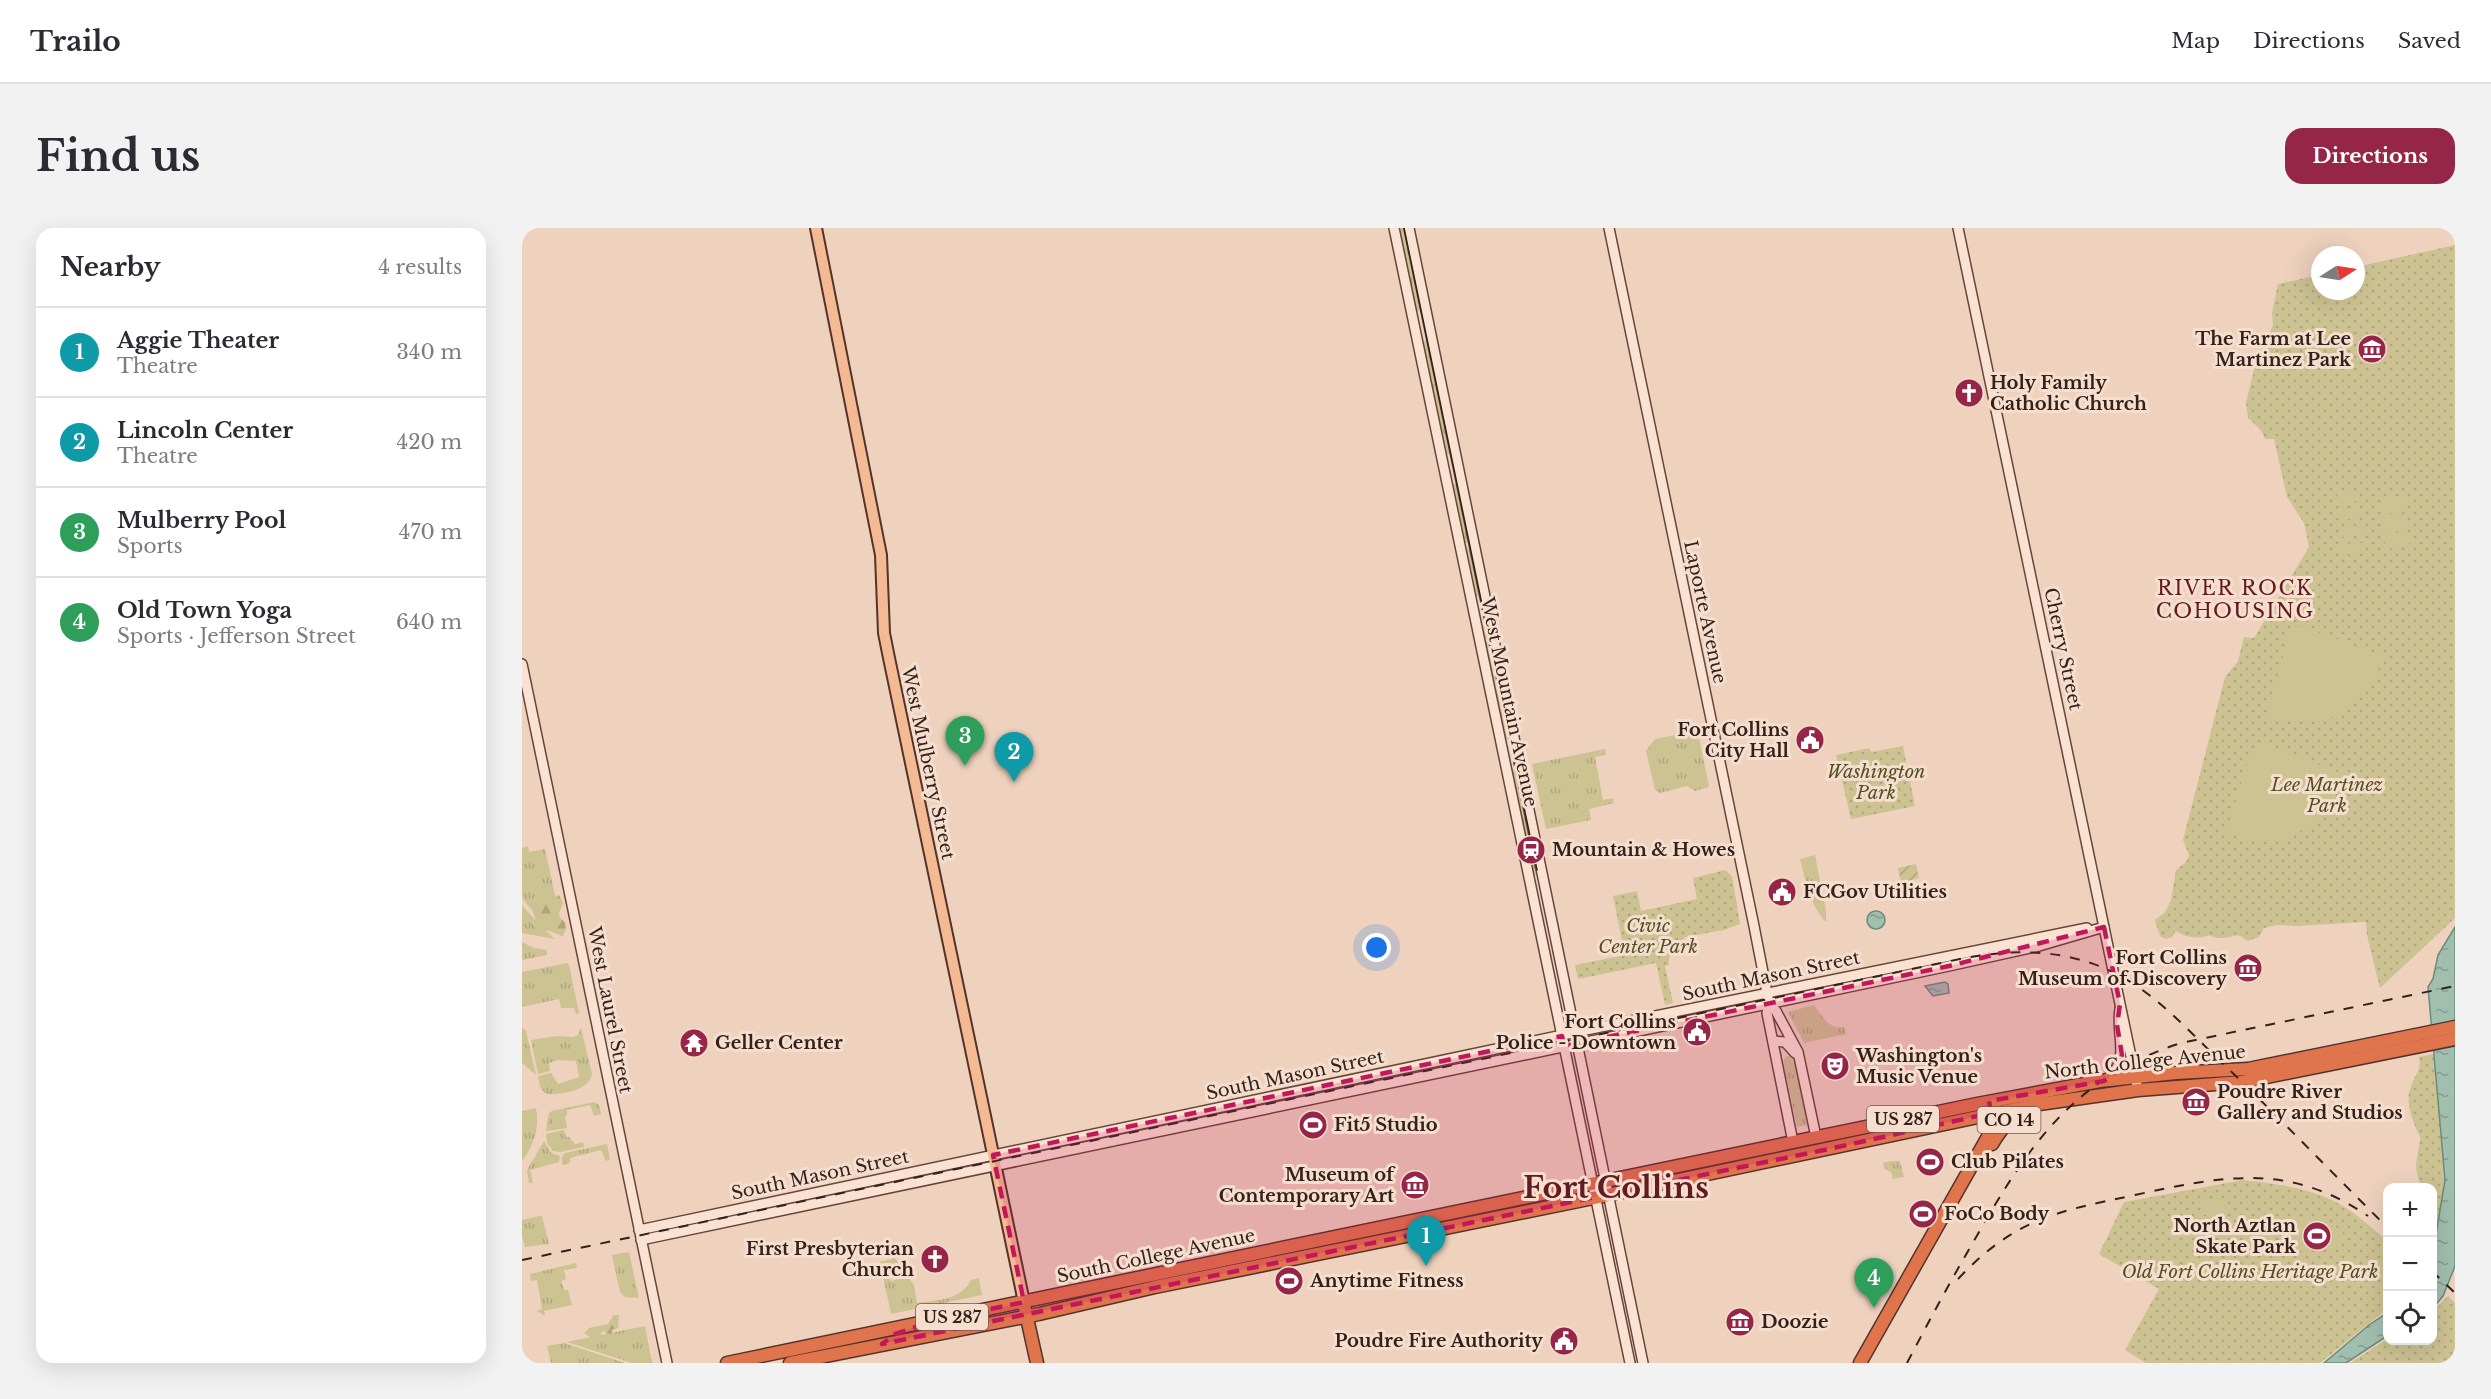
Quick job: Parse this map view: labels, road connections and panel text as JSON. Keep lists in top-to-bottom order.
{
  "streets": {
    "highway": [
      "North College Avenue",
      "US 287",
      "CO 14",
      "South College Avenue"
    ],
    "main road": ["West Mulberry Street"],
    "street": [
      "Laporte Avenue",
      "Cherry Street",
      "West Mountain Avenue",
      "South Mason Street",
      "West Laurel Street"
    ]
  },
  "crossings": [
    ["Laporte Avenue", "South Mason Street"],
    ["Laporte Avenue", "North College Avenue"],
    ["Cherry Street", "North College Avenue"],
    ["West Mountain Avenue", "South Mason Street"],
    ["West Mountain Avenue", "North College Avenue"],
    ["West Mountain Avenue", "South College Avenue"],
    ["West Mulberry Street", "South Mason Street"],
    ["West Mulberry Street", "South College Avenue"],
    ["South Mason Street", "West Laurel Street"],
    ["North College Avenue", "CO 14"],
    ["North College Avenue", "South College Avenue"]
  ],
  "districts": ["RIVER ROCK COHOUSING", "Fort Collins"],
  "parks": [
    "Washington Park",
    "Lee Martinez Park",
    "Civic Center Park",
    "Old Fort Collins Heritage Park"
  ],
  "places": {
    "museum": [
      "The Farm at Lee Martinez Park",
      "Fort Collins Museum of Discovery",
      "Poudre River Gallery and Studios",
      "Museum of Contemporary Art",
      "Doozie"
    ],
    "church": ["Holy Family Catholic Church", "First Presbyterian Church"],
    "public building": [
      "Fort Collins City Hall",
      "FCGov Utilities",
      "Fort Collins Police - Downtown",
      "Poudre Fire Authority"
    ],
    "station": ["Mountain & Howes"],
    "temple": ["Geller Center"],
    "theatre": ["Washington's Music Venue"],
    "sports": [
      "Fit5 Studio",
      "Club Pilates",
      "FoCo Body",
      "North Aztlan Skate Park",
      "Anytime Fitness"
    ]
  },
  "north": "right",
  "page": {
    "header": "Trailo",
    "nav": ["Map", "Directions", "Saved"],
    "buttons": "Directions",
    "title": "Find us",
    "heading": ["Nearby", "4 results"],
    "list": [
      {
        "mark": "1",
        "name": "Aggie Theater",
        "note": "Theatre",
        "value": "340 m"
      },
      {
        "mark": "2",
        "name": "Lincoln Center",
        "note": "Theatre",
        "value": "420 m"
      },
      {
        "mark": "3",
        "name": "Mulberry Pool",
        "note": "Sports",
        "value": "470 m"
      },
      {
        "mark": "4",
        "name": "Old Town Yoga",
        "note": "Sports · Jefferson Street",
        "value": "640 m"
      }
    ],
    "pins": [
      "3",
      "2",
      "1",
      "4"
    ],
    "map_buttons": ["+", "−"]
  }
}
